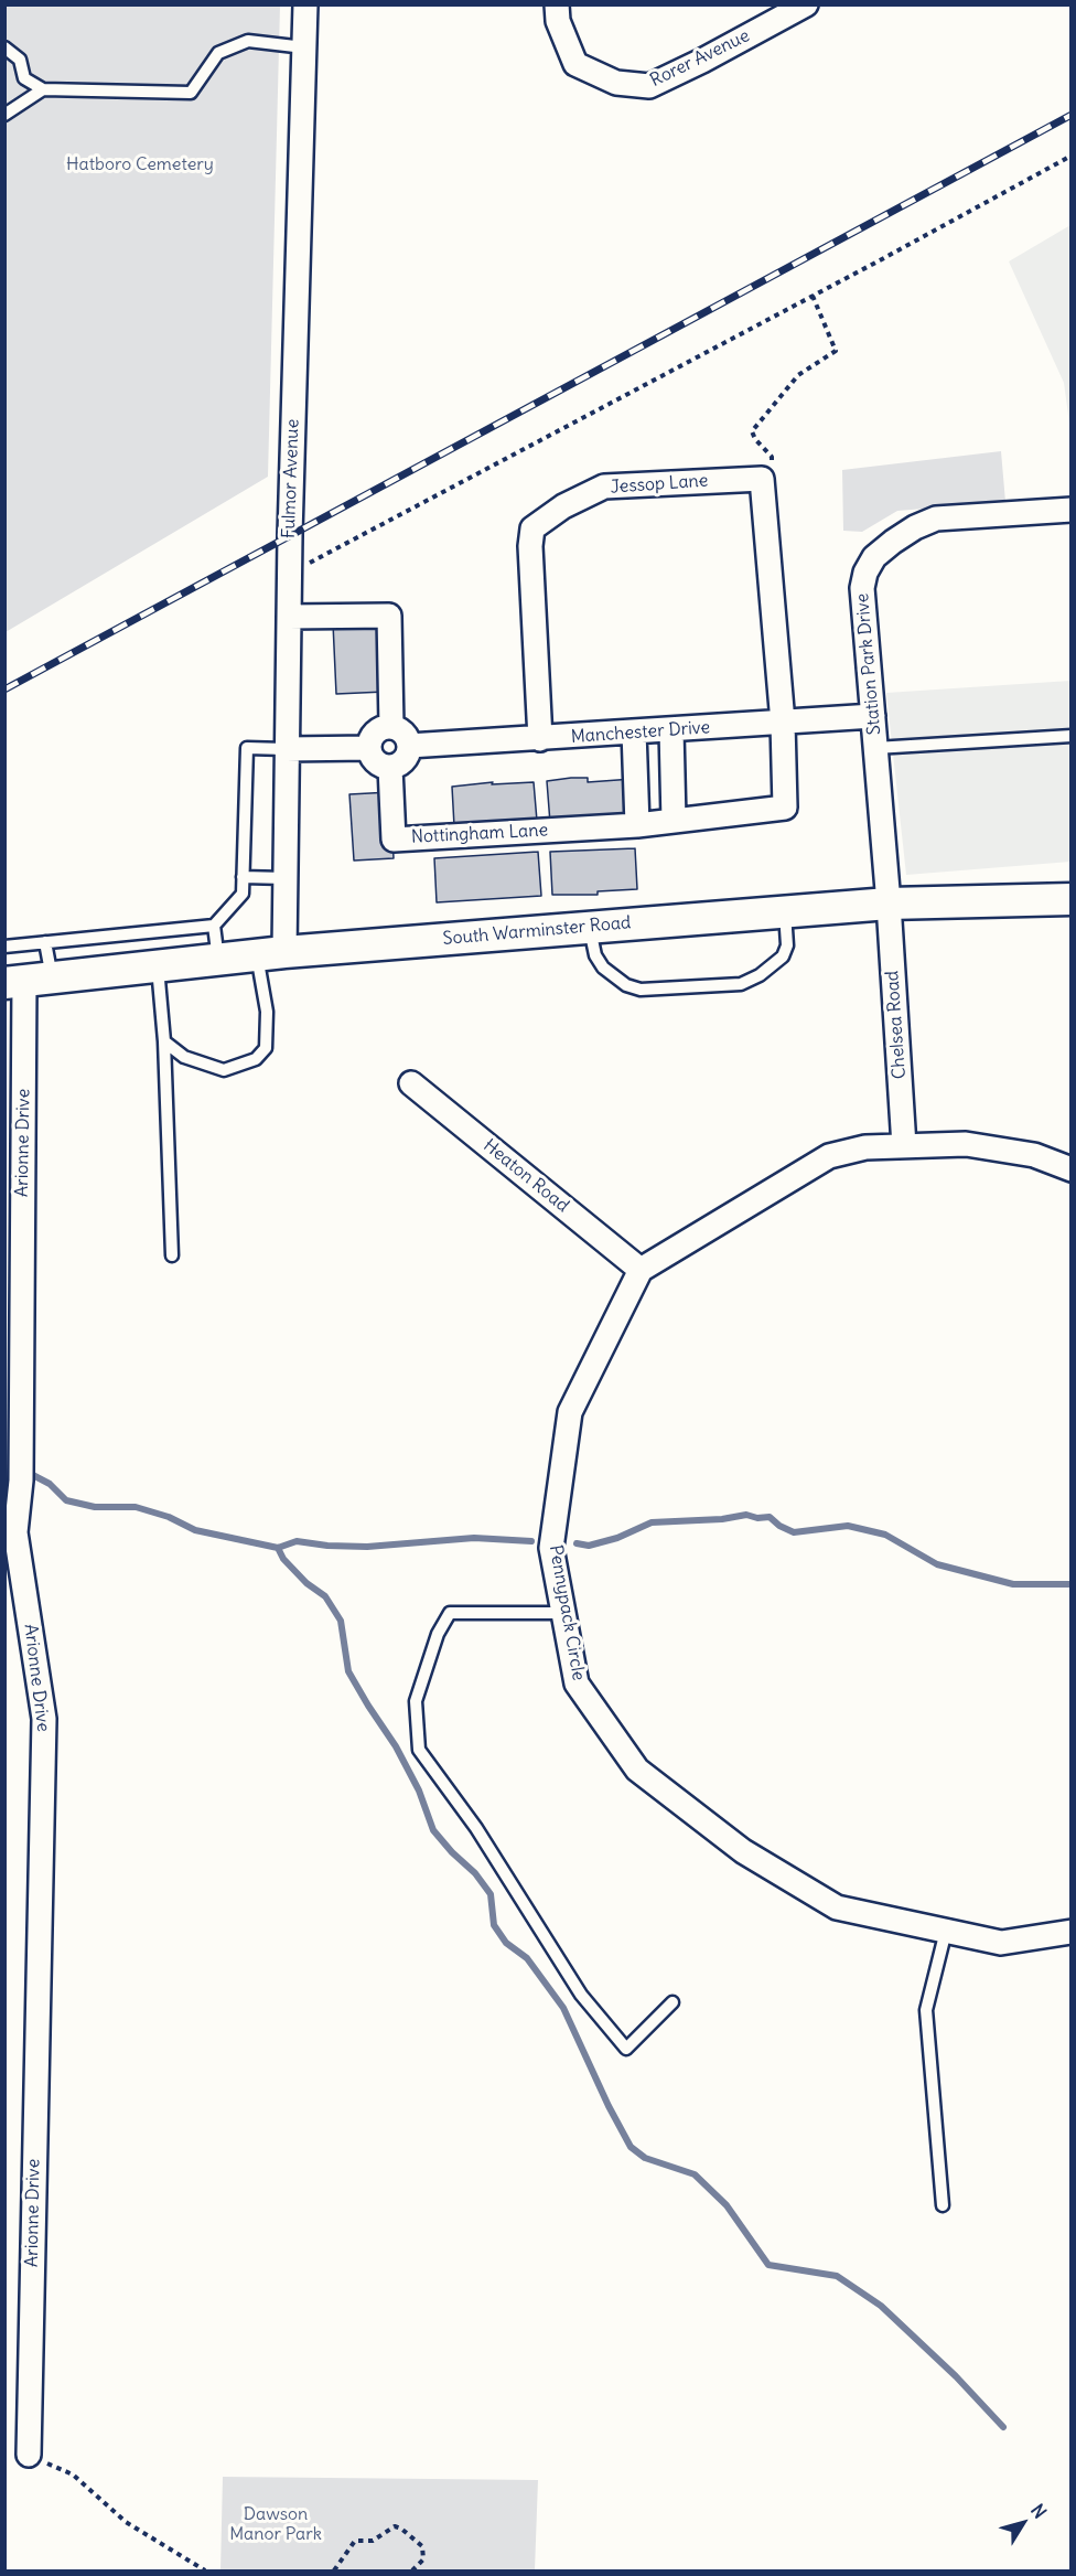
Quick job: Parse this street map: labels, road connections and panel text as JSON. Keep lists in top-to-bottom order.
{
  "streets": {
    "street": [
      "Rorer Avenue",
      "Fulmor Avenue",
      "Jessop Lane",
      "Station Park Drive",
      "Manchester Drive",
      "Nottingham Lane",
      "South Warminster Road",
      "Chelsea Road",
      "Arionne Drive",
      "Heaton Road",
      "Pennypack Circle"
    ]
  },
  "crossings": [
    ["Fulmor Avenue", "South Warminster Road"],
    ["Jessop Lane", "Manchester Drive"],
    ["Station Park Drive", "Manchester Drive"],
    ["Station Park Drive", "South Warminster Road"],
    ["Station Park Drive", "Chelsea Road"],
    ["Manchester Drive", "Nottingham Lane"],
    ["South Warminster Road", "Chelsea Road"],
    ["South Warminster Road", "Arionne Drive"],
    ["Heaton Road", "Pennypack Circle"]
  ],
  "parks": ["Hatboro Cemetery", "Dawson Manor Park"],
  "north": "top right"
}
